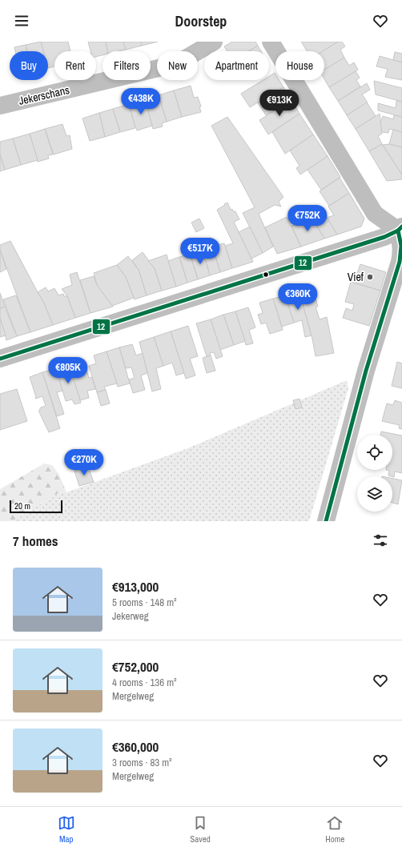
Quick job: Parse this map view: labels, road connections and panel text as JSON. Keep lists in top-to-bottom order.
{
  "streets": {
    "street": ["Jekerschans"]
  },
  "places": ["Vief"],
  "lines": ["transit line 12"],
  "scale_bar": "20 m",
  "page": {
    "header": "Doorstep",
    "chip": [
      "Buy",
      "Rent",
      "Filters",
      "New",
      "Apartment",
      "House"
    ],
    "price": [
      "€438K",
      "€913K",
      "€752K",
      "€517K",
      "€360K",
      "€805K",
      "€270K"
    ],
    "scale": "20 m",
    "heading": "7 homes",
    "list": [
      {
        "name": "€913,000",
        "note": "5 rooms · 148 m² · Jekerweg"
      },
      {
        "name": "€752,000",
        "note": "4 rooms · 136 m² · Mergelweg"
      },
      {
        "name": "€360,000",
        "note": "3 rooms · 83 m² · Mergelweg"
      }
    ],
    "tabs": ["Map", "Saved", "Home"]
  }
}
